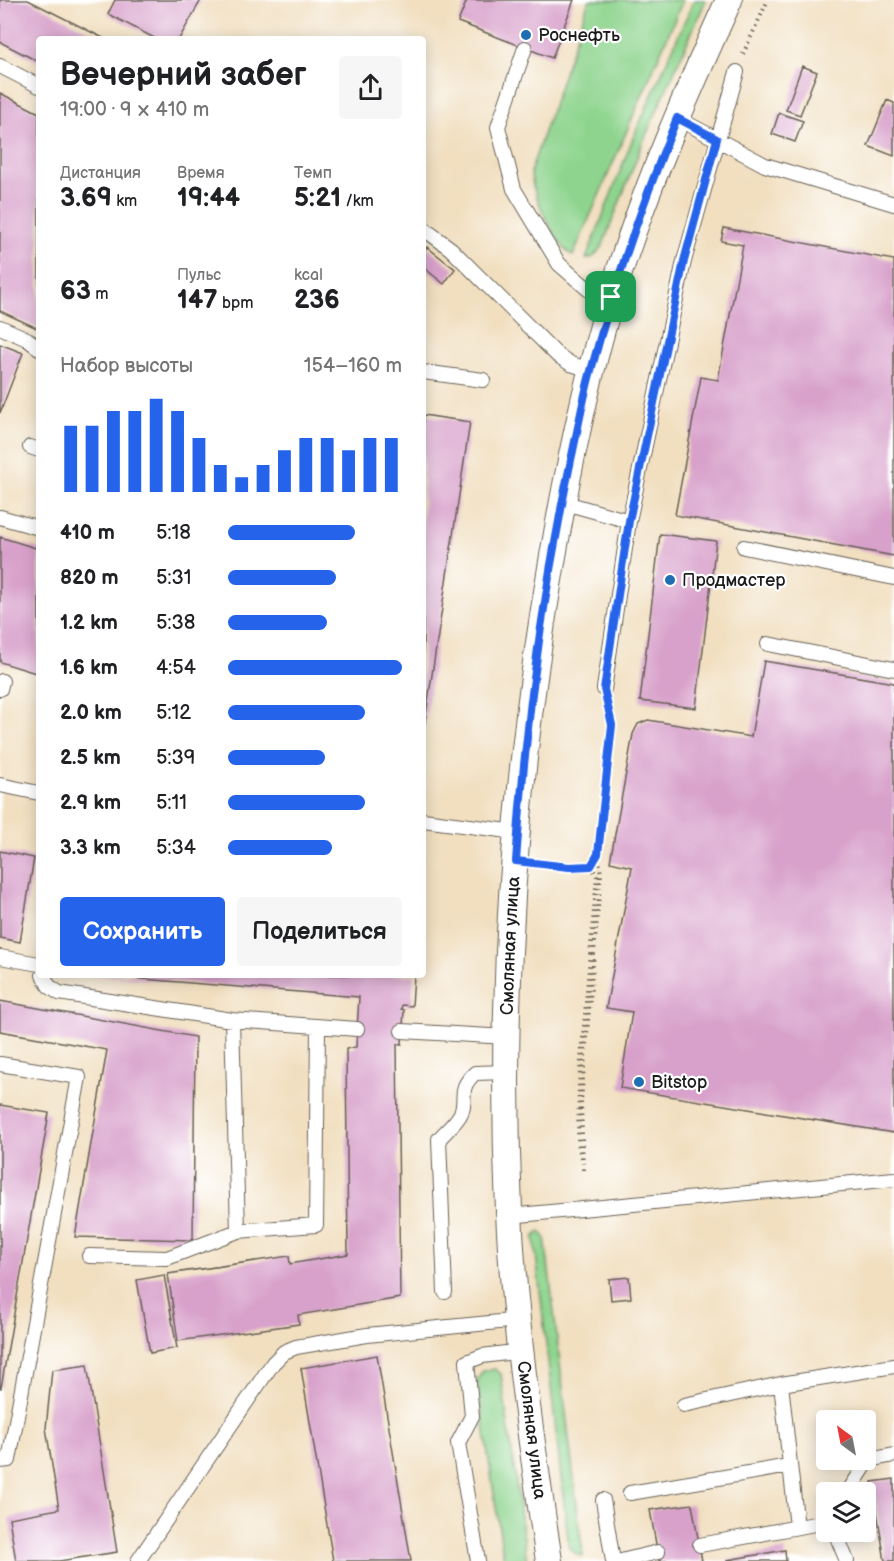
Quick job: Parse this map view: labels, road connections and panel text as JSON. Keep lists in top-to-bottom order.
{
  "streets": {
    "street": ["Смоляная улица"]
  },
  "places": ["Роснефть", "Продмастер", "Bitstop"],
  "north": "top left",
  "page": {
    "heading": ["Вечерний забег", "19:00 · 9 × 410 m"],
    "stats": [
      ["Дистанция", "3.69 km"],
      ["Время", "19:44"],
      ["Темп", "5:21 /km"],
      ["63 m"],
      ["Пульс", "147 bpm"],
      ["kcal", "236"]
    ],
    "chart": ["Набор высоты", "154–160 m"],
    "list": [
      {
        "name": "410 m",
        "note": "5:18"
      },
      {
        "name": "820 m",
        "note": "5:31"
      },
      {
        "name": "1.2 km",
        "note": "5:38"
      },
      {
        "name": "1.6 km",
        "note": "4:54"
      },
      {
        "name": "2.0 km",
        "note": "5:12"
      },
      {
        "name": "2.5 km",
        "note": "5:39"
      },
      {
        "name": "2.9 km",
        "note": "5:11"
      },
      {
        "name": "3.3 km",
        "note": "5:34"
      }
    ],
    "buttons": ["Сохранить", "Поделиться"]
  }
}
